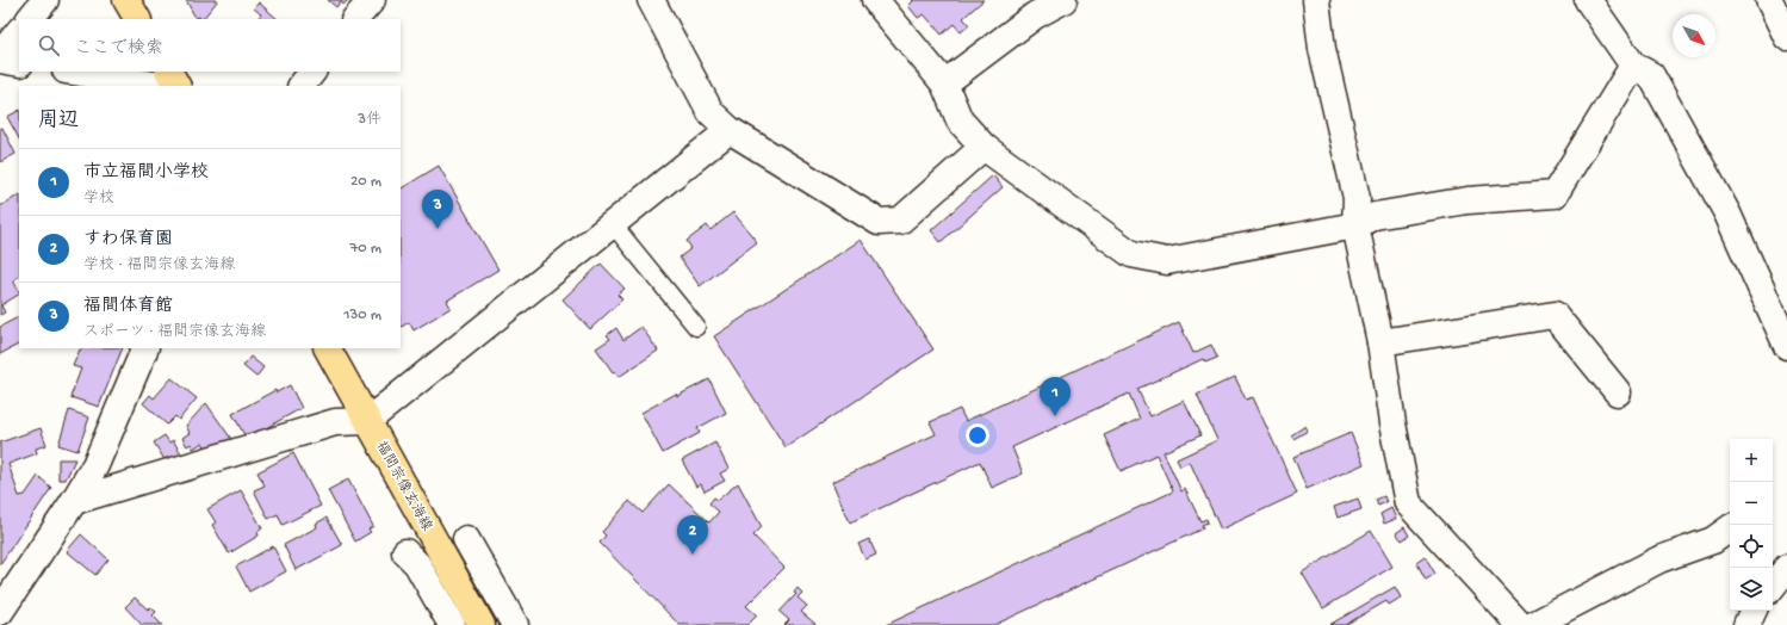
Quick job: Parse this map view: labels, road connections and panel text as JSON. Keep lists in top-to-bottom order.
{
  "streets": {
    "main road": ["福間宗像玄海線"]
  },
  "north": "bottom right",
  "page": {
    "search": "ここで検索",
    "heading": ["周辺", "3件"],
    "list": [
      {
        "mark": "1",
        "name": "市立福間小学校",
        "note": "学校",
        "value": "20 m"
      },
      {
        "mark": "2",
        "name": "すわ保育園",
        "note": "学校 · 福間宗像玄海線",
        "value": "70 m"
      },
      {
        "mark": "3",
        "name": "福間体育館",
        "note": "スポーツ · 福間宗像玄海線",
        "value": "130 m"
      }
    ],
    "pins": ["3", "1", "2"],
    "map_buttons": ["+", "−"]
  }
}
